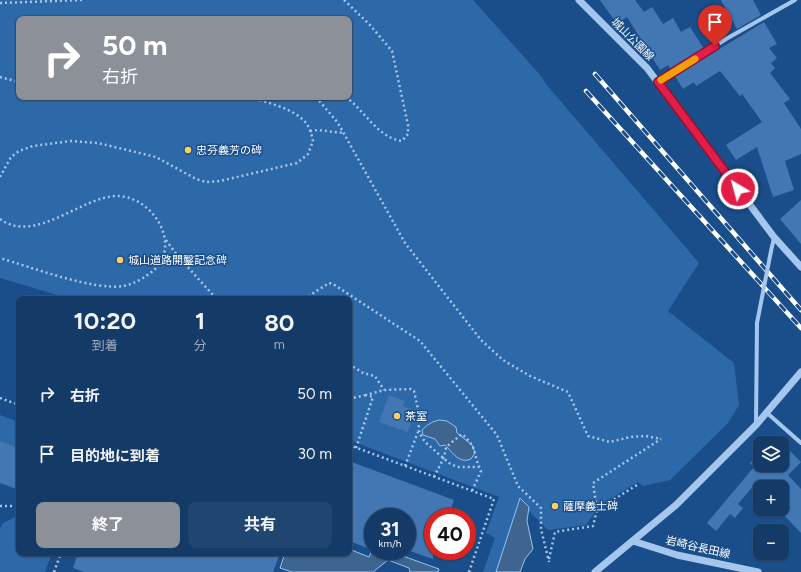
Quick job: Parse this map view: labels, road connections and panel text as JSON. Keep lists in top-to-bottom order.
{
  "streets": {
    "street": ["城山公園線", "岩崎谷長田線"]
  },
  "places": [
    "忠芬義芳の碑",
    "城山道路開鑿記念碑",
    "茶室",
    "薩摩義士碑"
  ],
  "page": {
    "turn": ["50 m", "右折"],
    "eta": [
      "10:20",
      "到着",
      "1",
      "分",
      "80",
      "m"
    ],
    "list": [
      {
        "name": "右折",
        "value": "50 m"
      },
      {
        "name": "目的地に到着",
        "value": "30 m"
      }
    ],
    "map_buttons": ["+", "−"],
    "buttons": ["終了", "共有"],
    "speed": "31 km/h",
    "limit": "40"
  }
}
